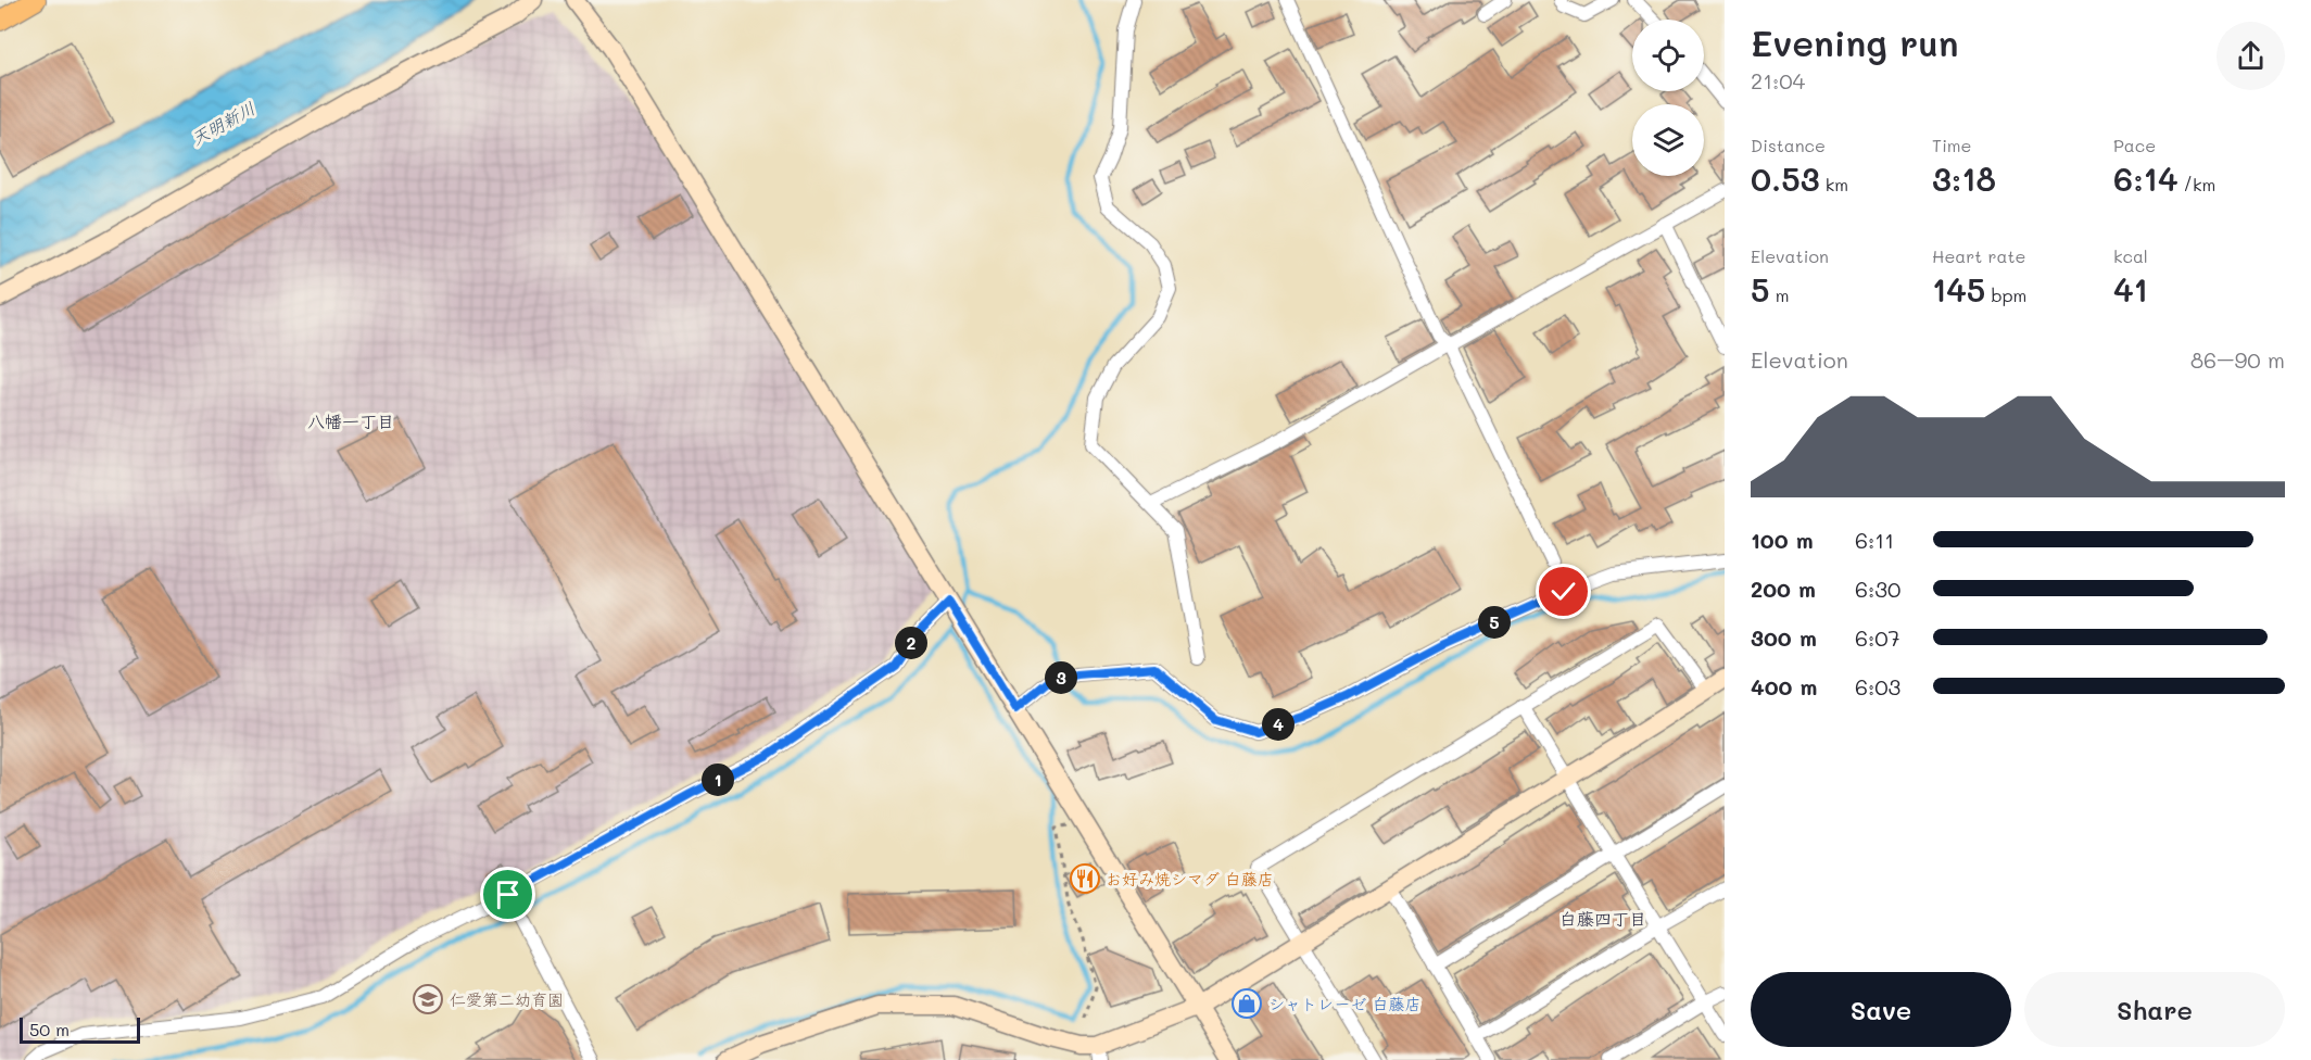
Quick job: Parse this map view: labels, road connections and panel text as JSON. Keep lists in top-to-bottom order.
{
  "districts": ["八幡一丁目", "白藤四丁目"],
  "water": ["天明新川"],
  "places": {
    "restaurant": ["お好み焼シマダ 白藤店"],
    "school or university": ["仁愛第二幼育園"],
    "shop": ["シャトレーゼ 白藤店"]
  },
  "scale_bar": "50 m",
  "page": {
    "heading": ["Evening run", "21:04"],
    "stats": [
      ["Distance", "0.53 km"],
      ["Time", "3:18"],
      ["Pace", "6:14 /km"],
      ["Elevation", "5 m"],
      ["Heart rate", "145 bpm"],
      ["kcal", "41"]
    ],
    "chart": ["Elevation", "86–90 m"],
    "list": [
      {
        "name": "100 m",
        "note": "6:11"
      },
      {
        "name": "200 m",
        "note": "6:30"
      },
      {
        "name": "300 m",
        "note": "6:07"
      },
      {
        "name": "400 m",
        "note": "6:03"
      }
    ],
    "pins": [
      "5",
      "2",
      "3",
      "4",
      "1"
    ],
    "buttons": ["Save", "Share"],
    "scale": "50 m"
  }
}
